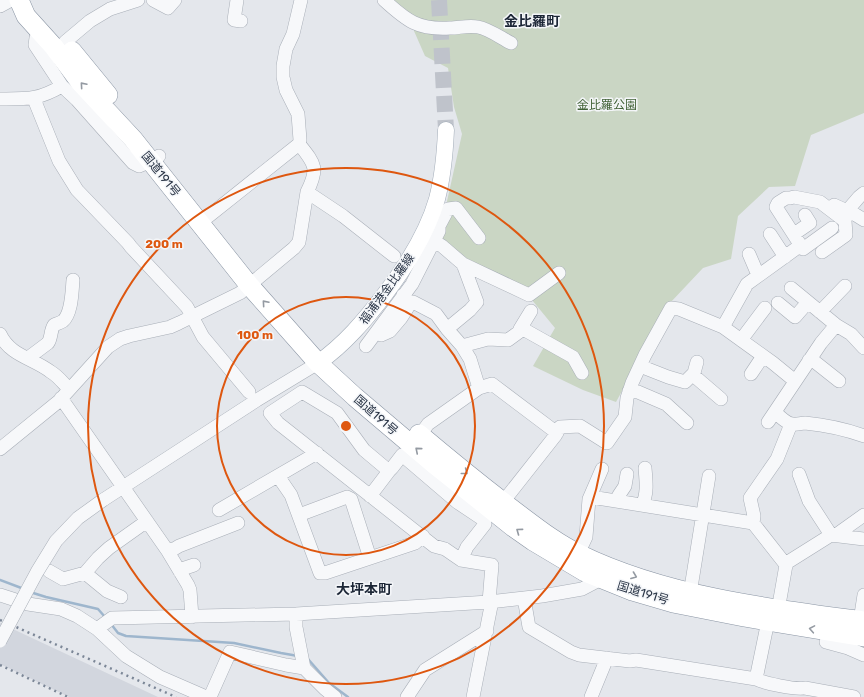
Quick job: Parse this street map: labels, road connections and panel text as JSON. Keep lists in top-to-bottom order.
{
  "streets": {
    "highway": ["国道191号"],
    "main road": ["福浦港金比羅線"]
  },
  "crossings": [
    ["国道191号", "福浦港金比羅線"]
  ],
  "districts": ["金比羅町", "大坪本町"],
  "parks": ["金比羅公園"],
  "rings": ["200 m", "100 m"]
}
